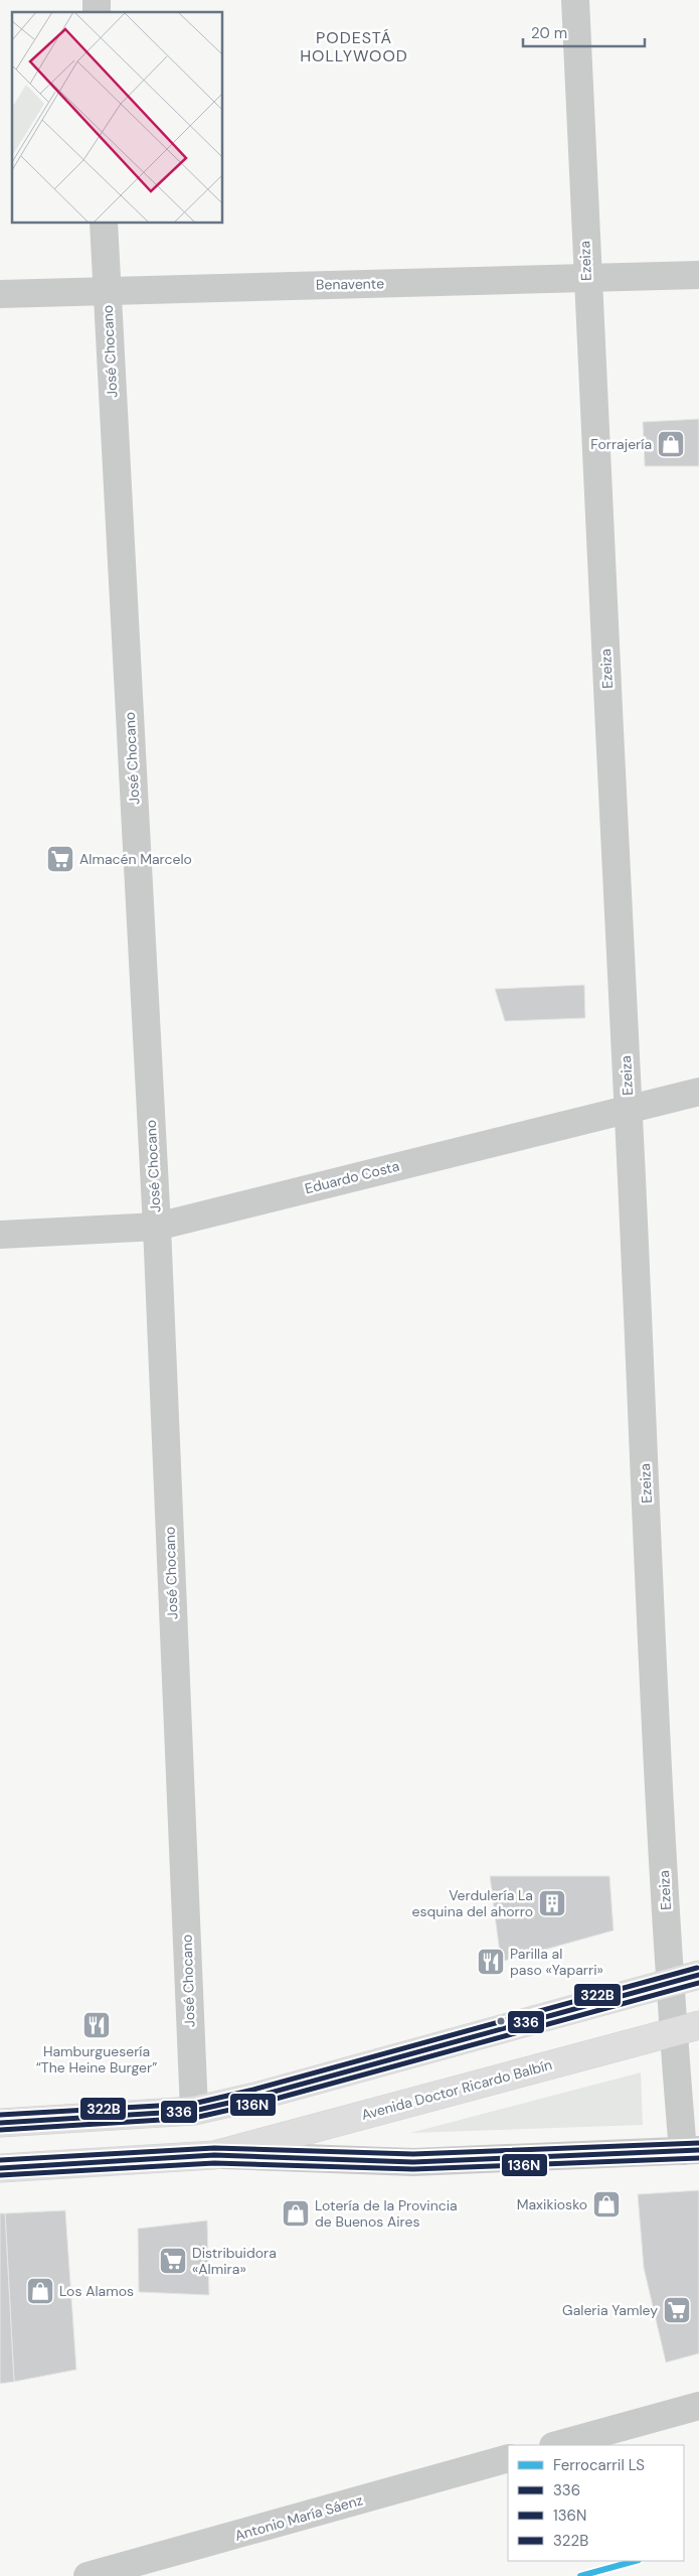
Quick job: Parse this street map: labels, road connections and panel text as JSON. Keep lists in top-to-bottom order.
{
  "streets": {
    "main road": ["Avenida Doctor Ricardo Balbín"],
    "street": [
      "Ezeiza",
      "Benavente",
      "José Chocano",
      "Eduardo Costa",
      "Antonio María Sáenz"
    ]
  },
  "crossings": [
    ["Ezeiza", "Benavente"],
    ["Ezeiza", "Eduardo Costa"],
    ["Ezeiza", "Avenida Doctor Ricardo Balbín"],
    ["Benavente", "José Chocano"],
    ["José Chocano", "Eduardo Costa"]
  ],
  "districts": ["PODESTÁ HOLLYWOOD"],
  "places": {
    "shop": [
      "Forrajería",
      "Maxikiosko",
      "Lotería de la Provincia de Buenos Aires",
      "Los Alamos"
    ],
    "supermarket": ["Almacén Marcelo", "Distribuidora «Almira»", "Galeria Yamley"],
    "building": ["Verdulería La esquina del ahorro"],
    "restaurant": ["Parilla al paso «Yaparri»", "Hamburguesería “The Heine Burger”"]
  },
  "lines": [
    "transit line 322B",
    "transit line 336",
    "transit line 136N",
    "rail line LS"
  ],
  "legend": [
    "Ferrocarril LS",
    "336",
    "136N",
    "322B"
  ],
  "scale_bar": "20 m"
}
